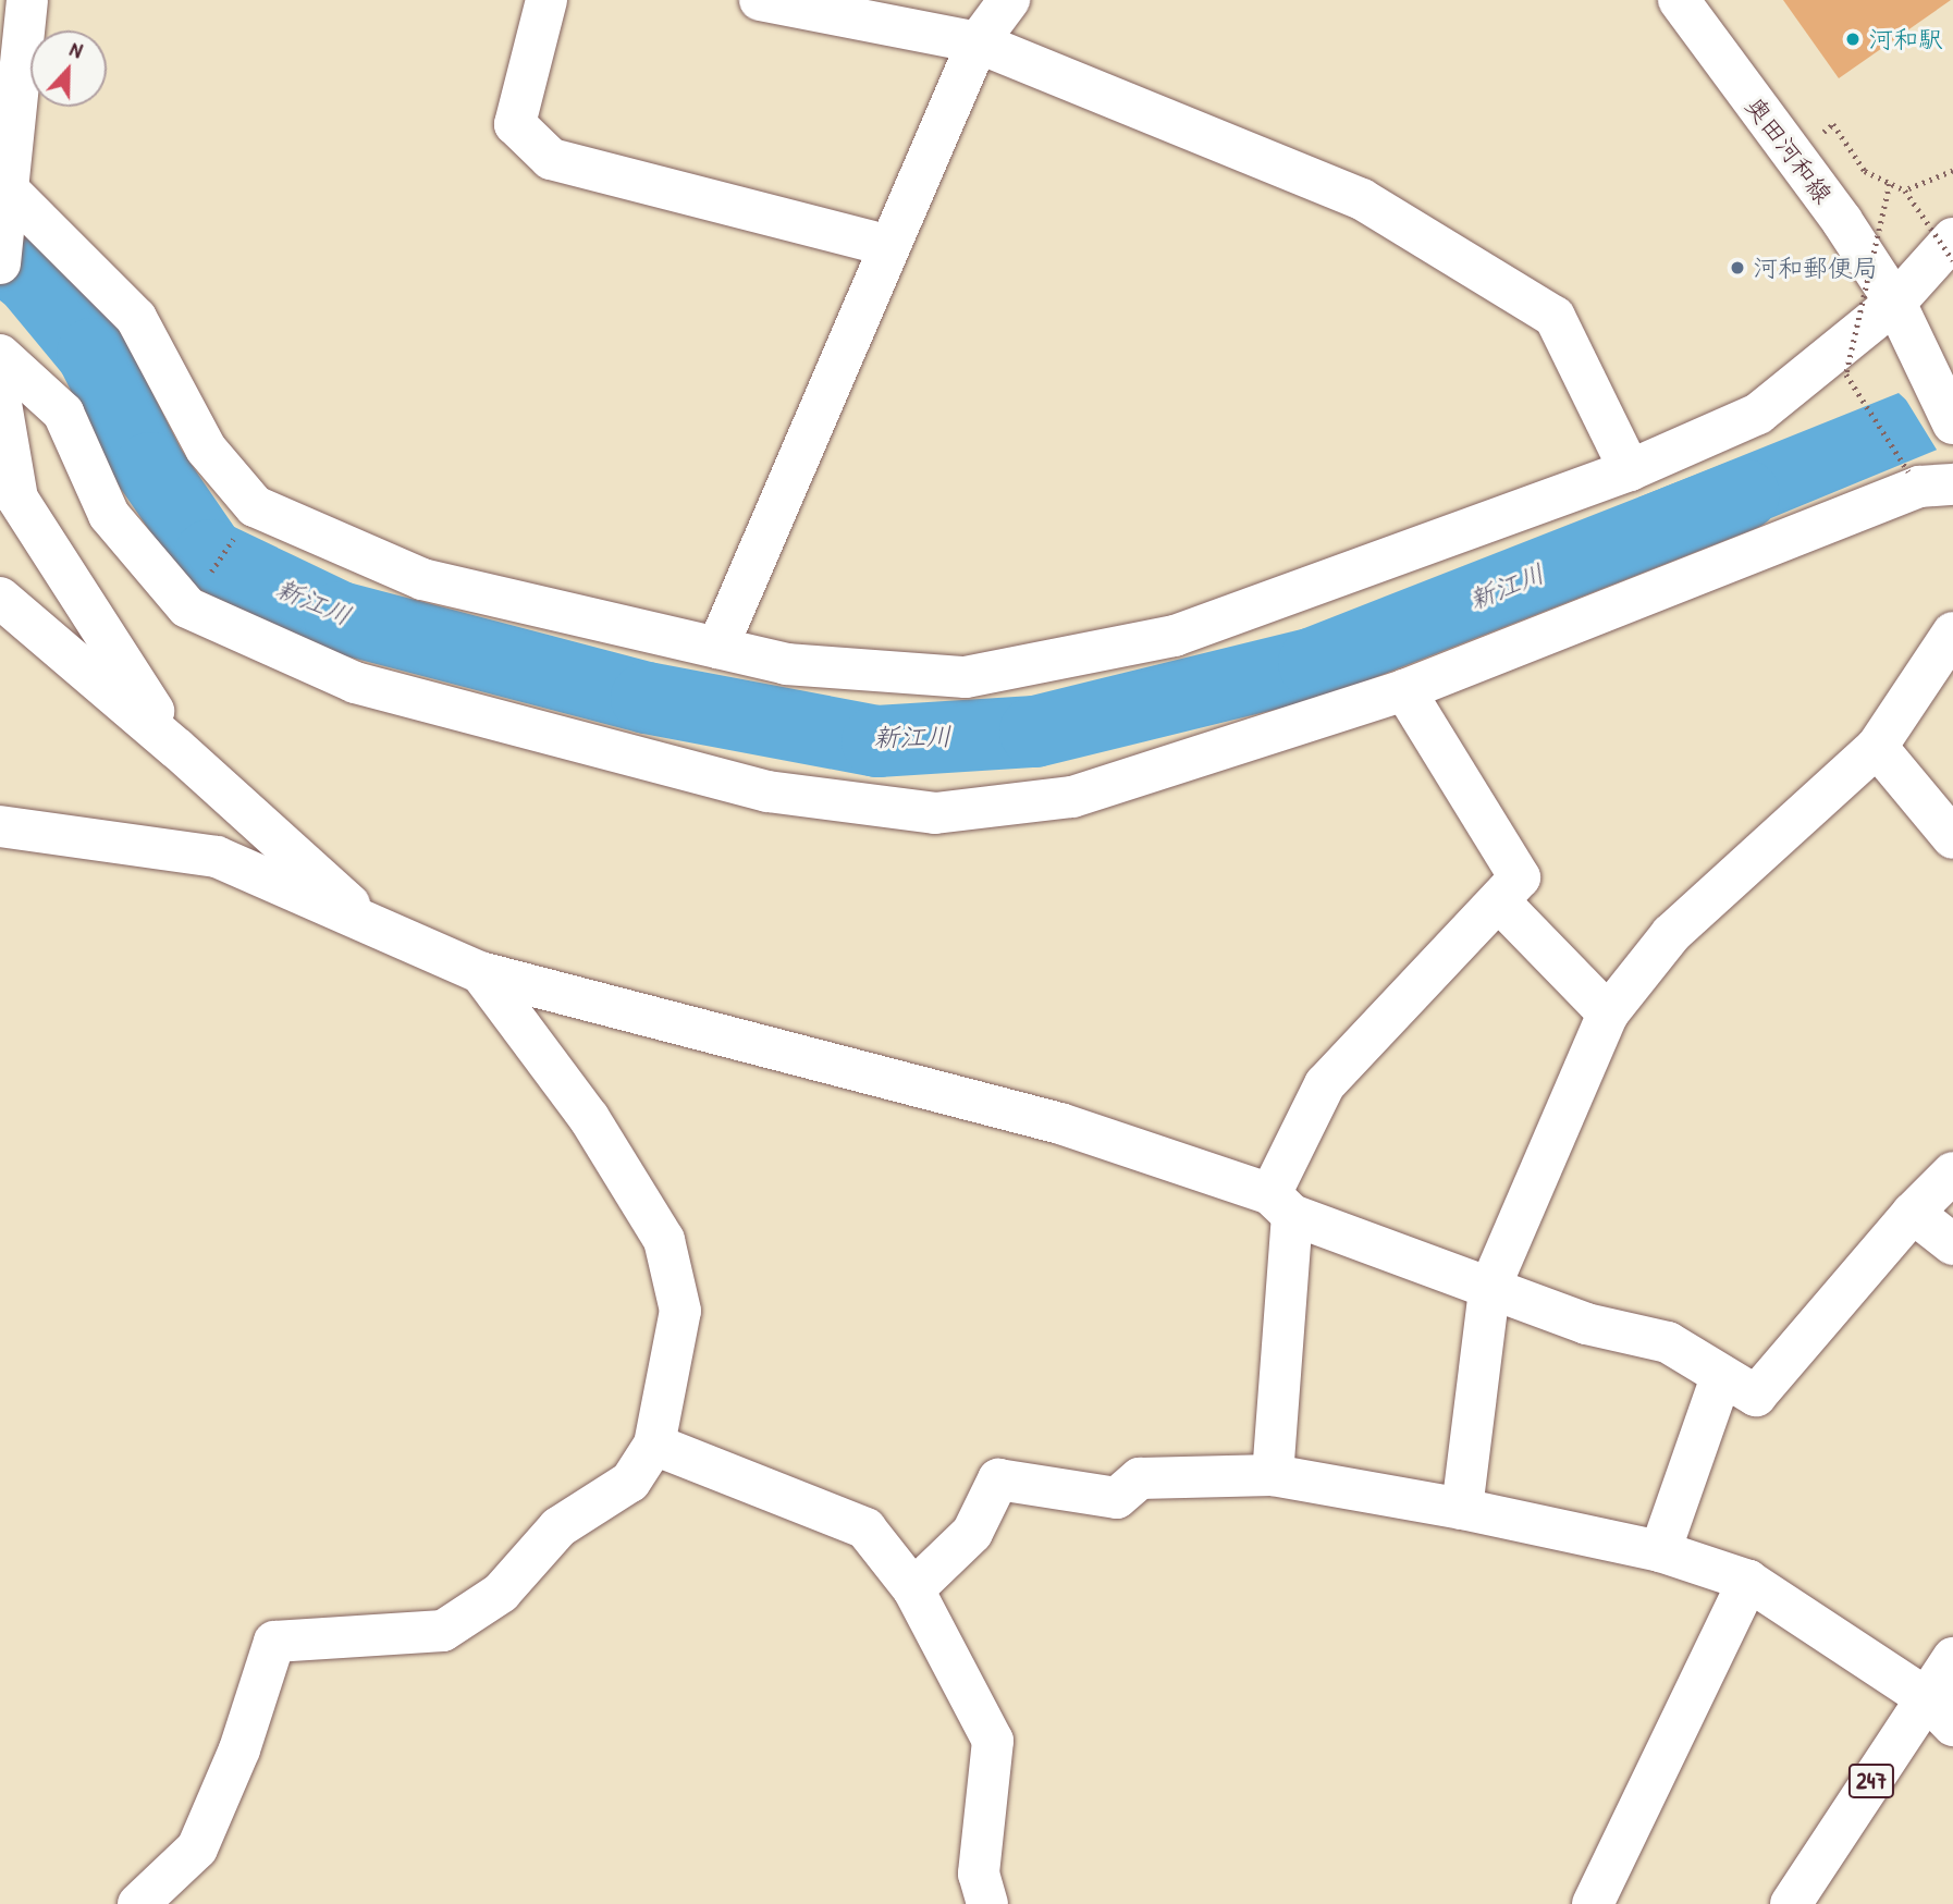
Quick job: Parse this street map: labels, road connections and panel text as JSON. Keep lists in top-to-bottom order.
{
  "streets": {
    "main road": ["奥田河和線", "247"]
  },
  "water": ["新江川"],
  "places": ["河和駅", "河和郵便局"],
  "north": "top"
}
